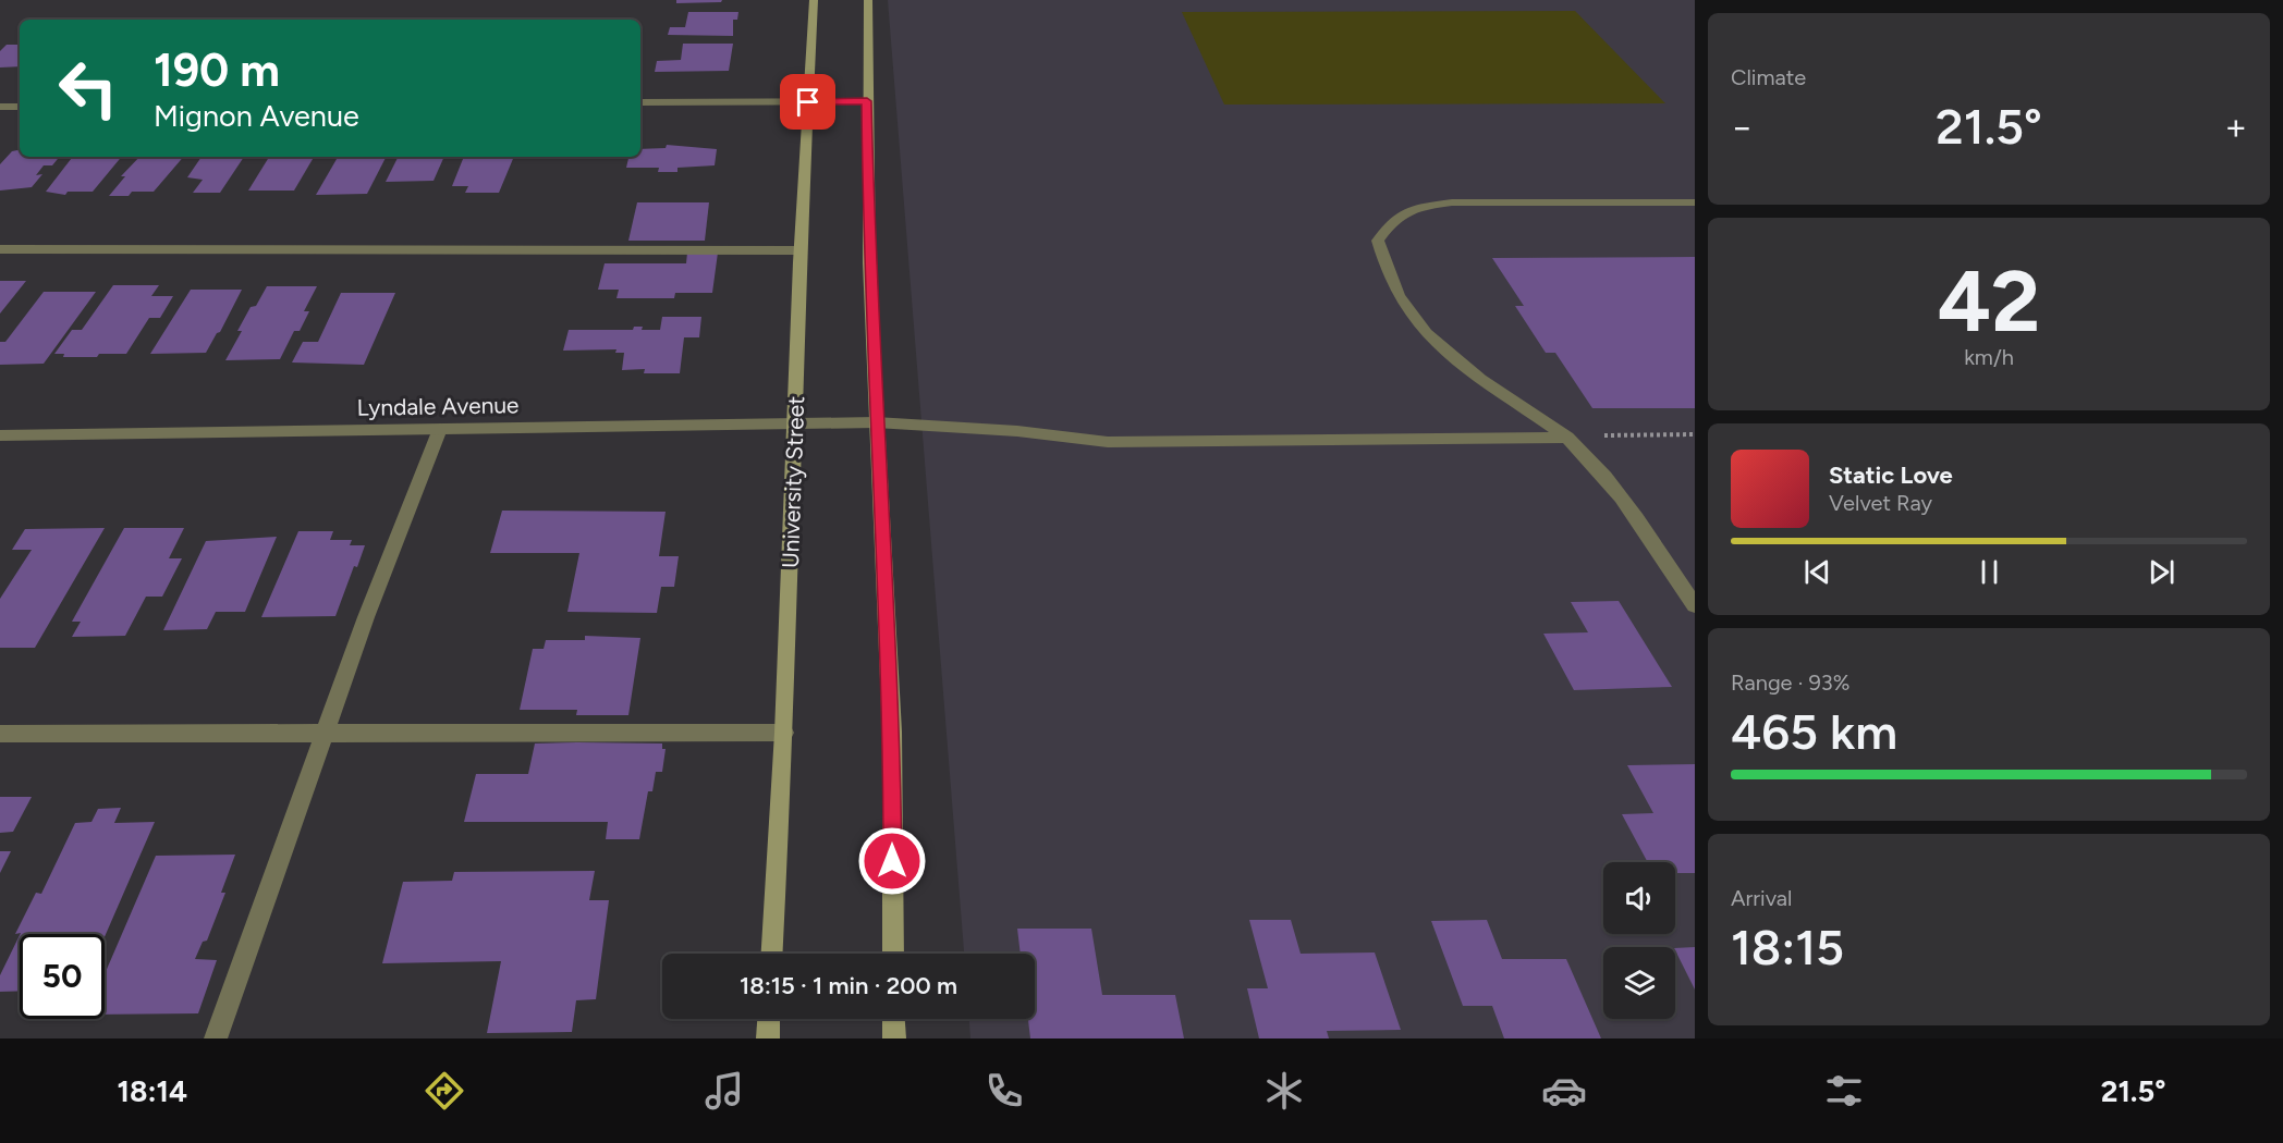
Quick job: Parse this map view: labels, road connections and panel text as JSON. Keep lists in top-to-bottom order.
{
  "streets": {
    "main road": ["University Street"],
    "street": ["Lyndale Avenue"]
  },
  "crossings": [
    ["Lyndale Avenue", "University Street"]
  ],
  "page": {
    "tile": [
      "Climate",
      ["42", "km/h"],
      ["Range · 93%", "465 km"],
      ["Arrival", "18:15"]
    ],
    "turn": ["190 m", "Mignon Avenue"],
    "heat": ["−", "21.5°", "+"],
    "song": ["Static Love", "Velvet Ray"],
    "limit": "50",
    "trip": "18:15 · 1 min · 200 m",
    "tabs": ["18:14", "21.5°"]
  }
}
